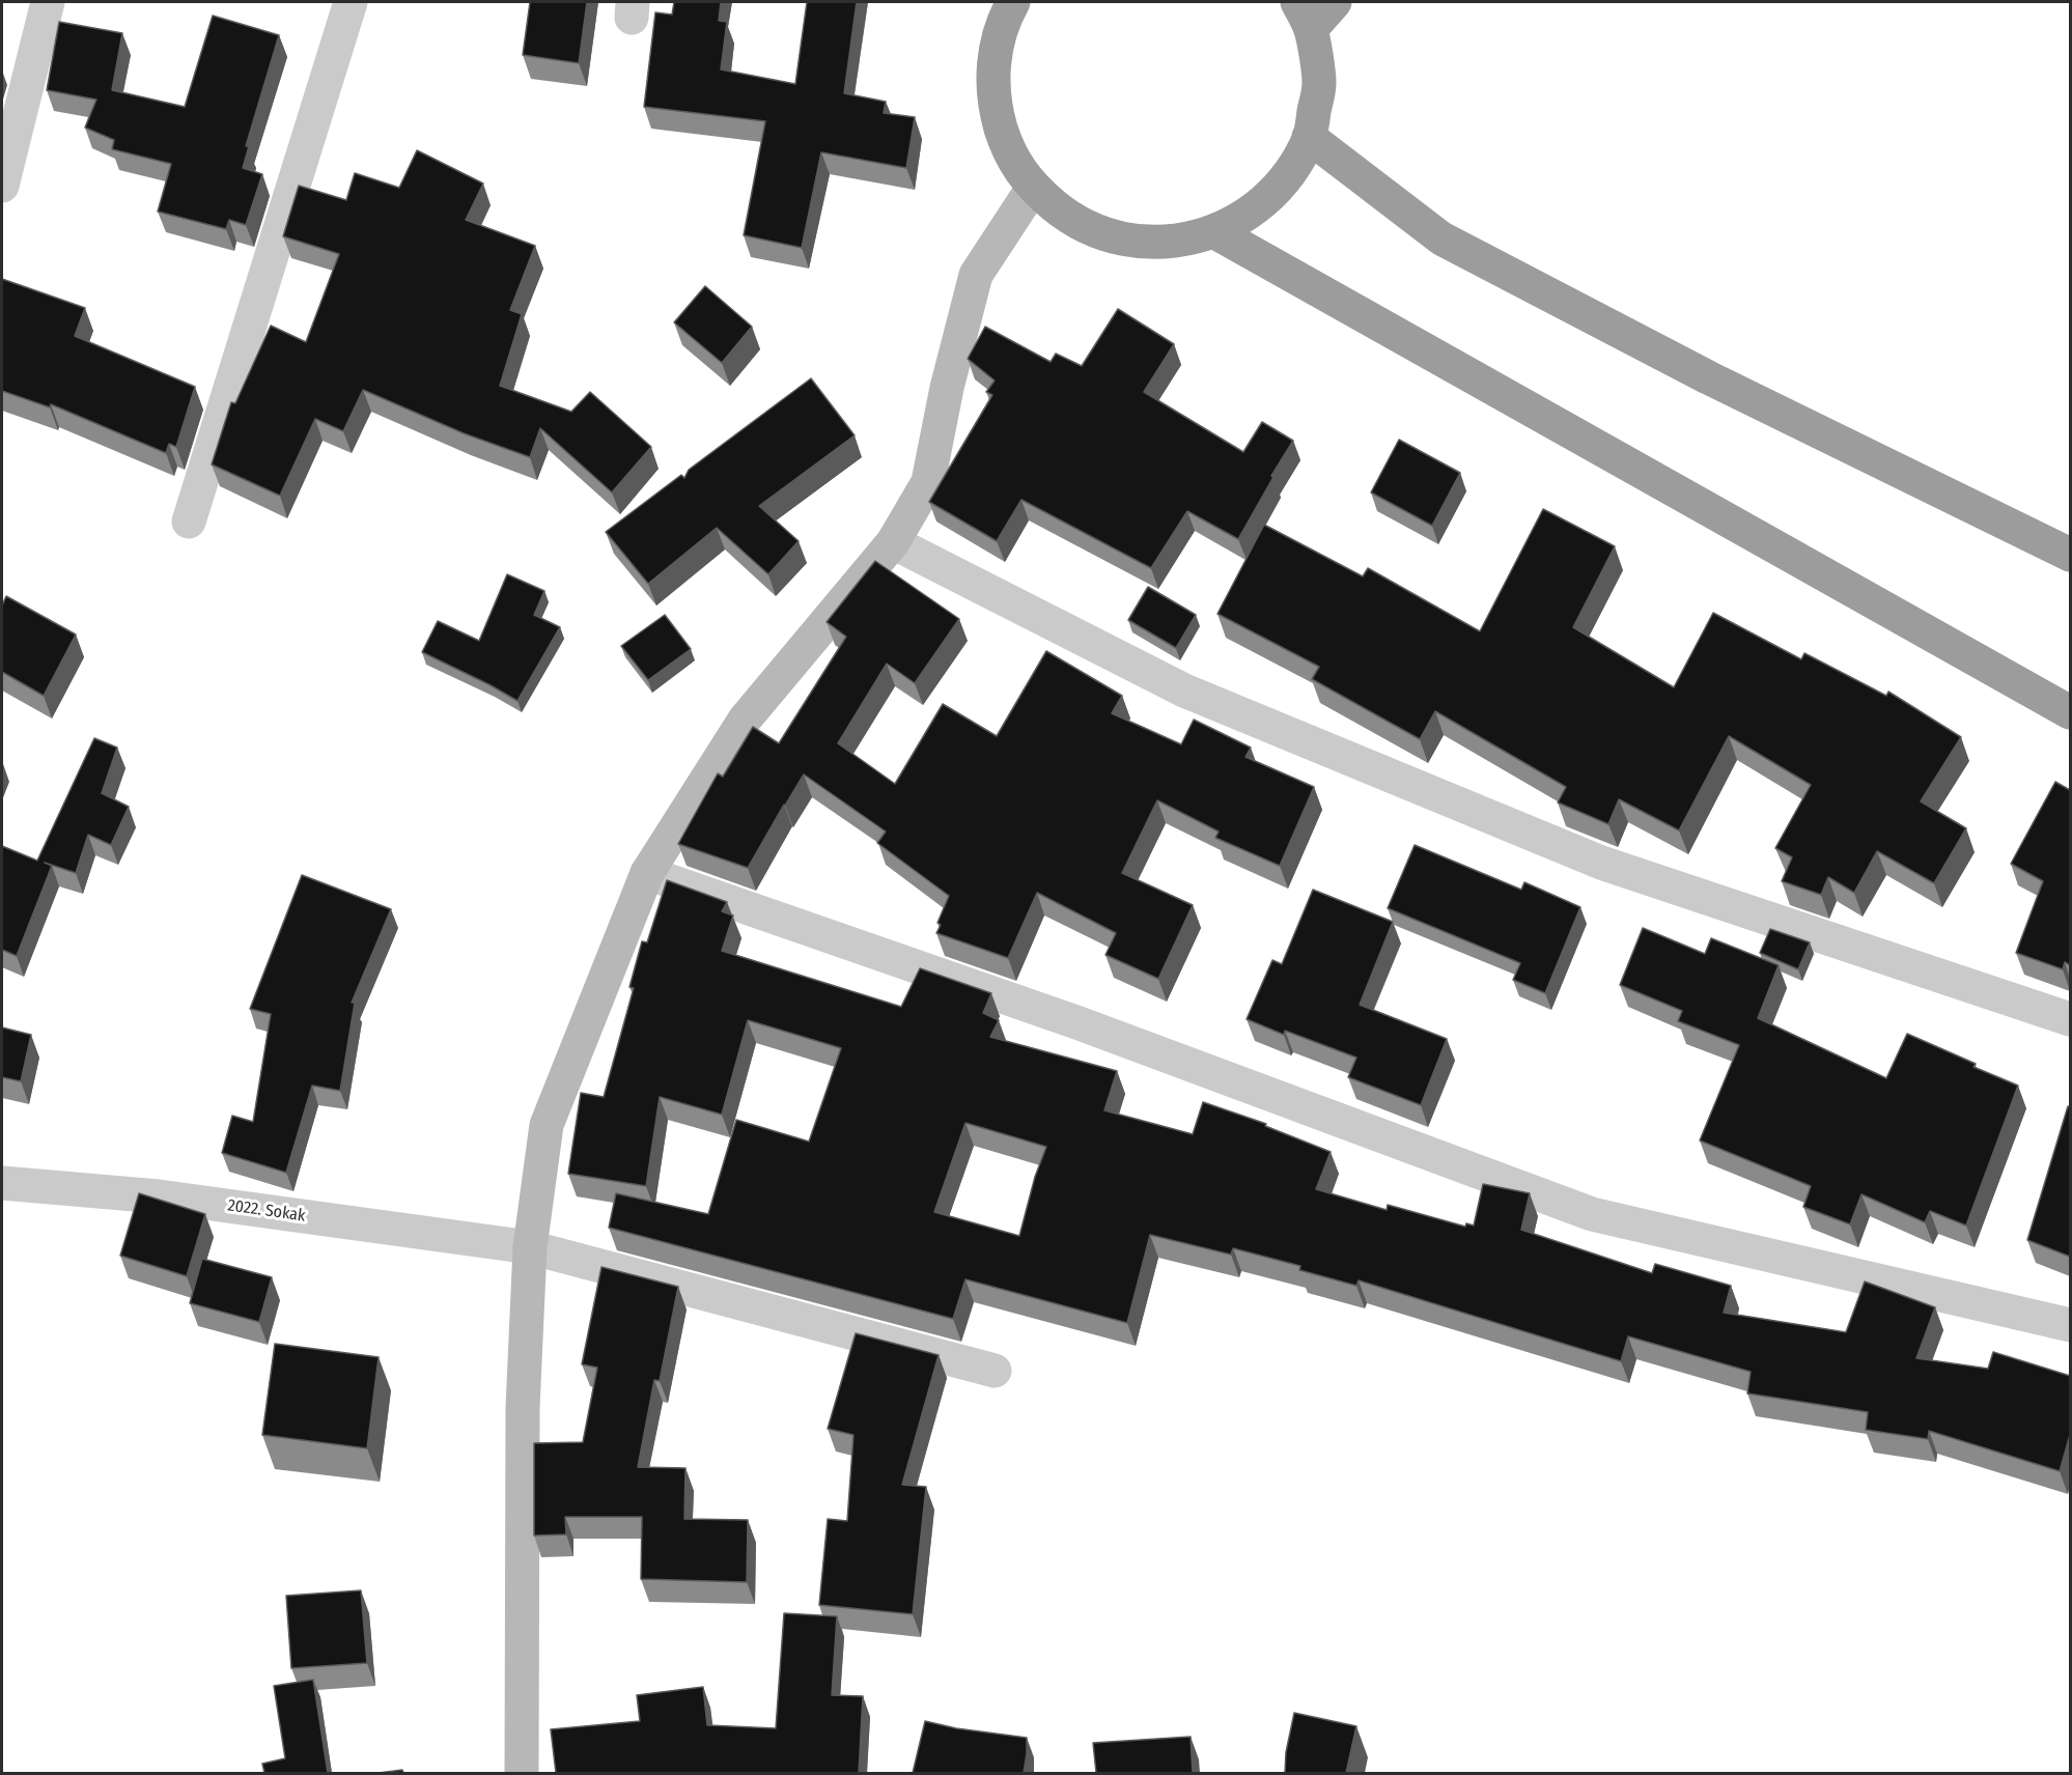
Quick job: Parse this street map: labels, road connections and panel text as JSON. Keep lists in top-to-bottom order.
{
  "streets": {
    "street": ["2022. Sokak"]
  }
}
